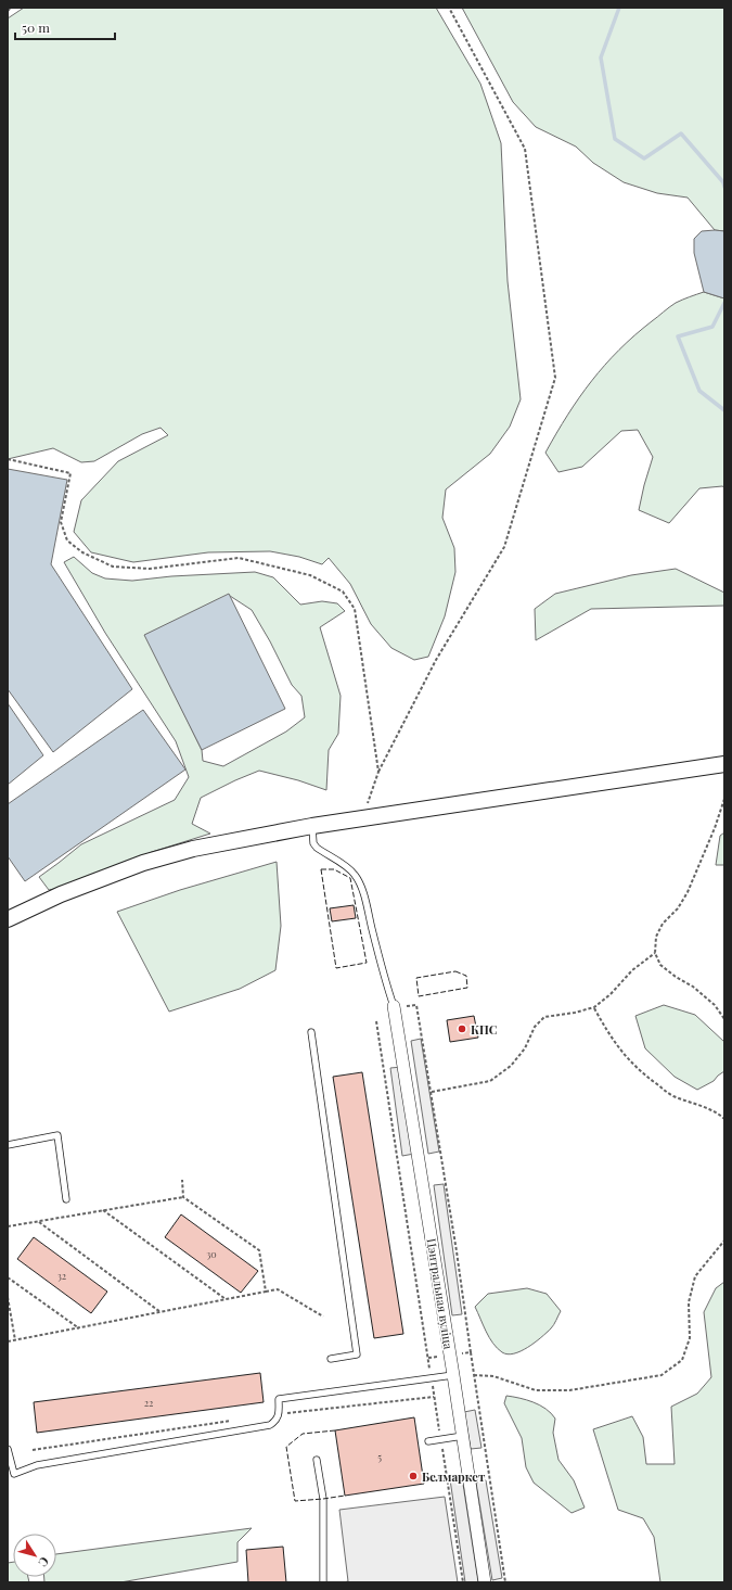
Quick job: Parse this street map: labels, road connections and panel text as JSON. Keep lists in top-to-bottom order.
{
  "streets": {
    "street": ["Цэнтральная вуліца"]
  },
  "places": ["КПС", "Белмаркет"],
  "house_numbers": [
    "30",
    "32",
    "22",
    "5"
  ],
  "scale_bar": "50 m",
  "north": "bottom right"
}
